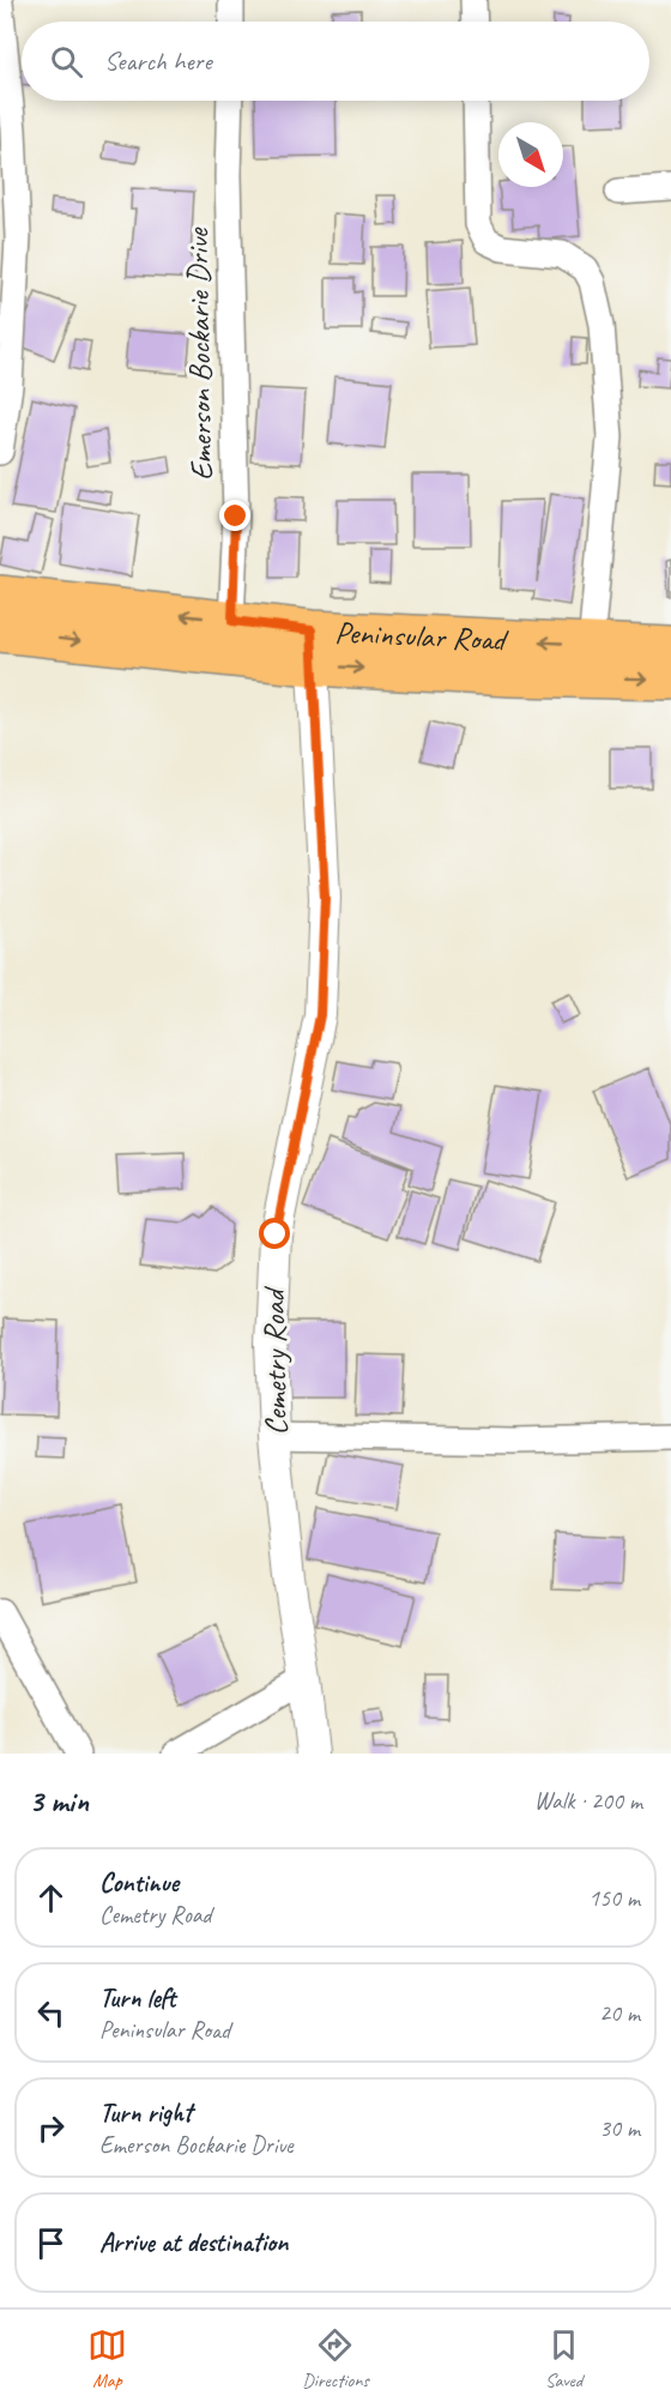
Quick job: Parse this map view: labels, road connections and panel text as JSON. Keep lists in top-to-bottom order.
{
  "streets": {
    "main road": ["Peninsular Road"],
    "street": ["Emerson Bockarie Drive", "Cemetry Road"]
  },
  "crossings": [
    ["Emerson Bockarie Drive", "Peninsular Road"],
    ["Peninsular Road", "Cemetry Road"]
  ],
  "north": "bottom right",
  "page": {
    "search": "Search here",
    "heading": ["3 min", "Walk · 200 m"],
    "list": [
      ["Continue", "Cemetry Road", "150 m"],
      ["Turn left", "Peninsular Road", "20 m"],
      ["Turn right", "Emerson Bockarie Drive", "30 m"],
      "Arrive at destination"
    ],
    "nav": ["Map", "Directions", "Saved"]
  }
}
